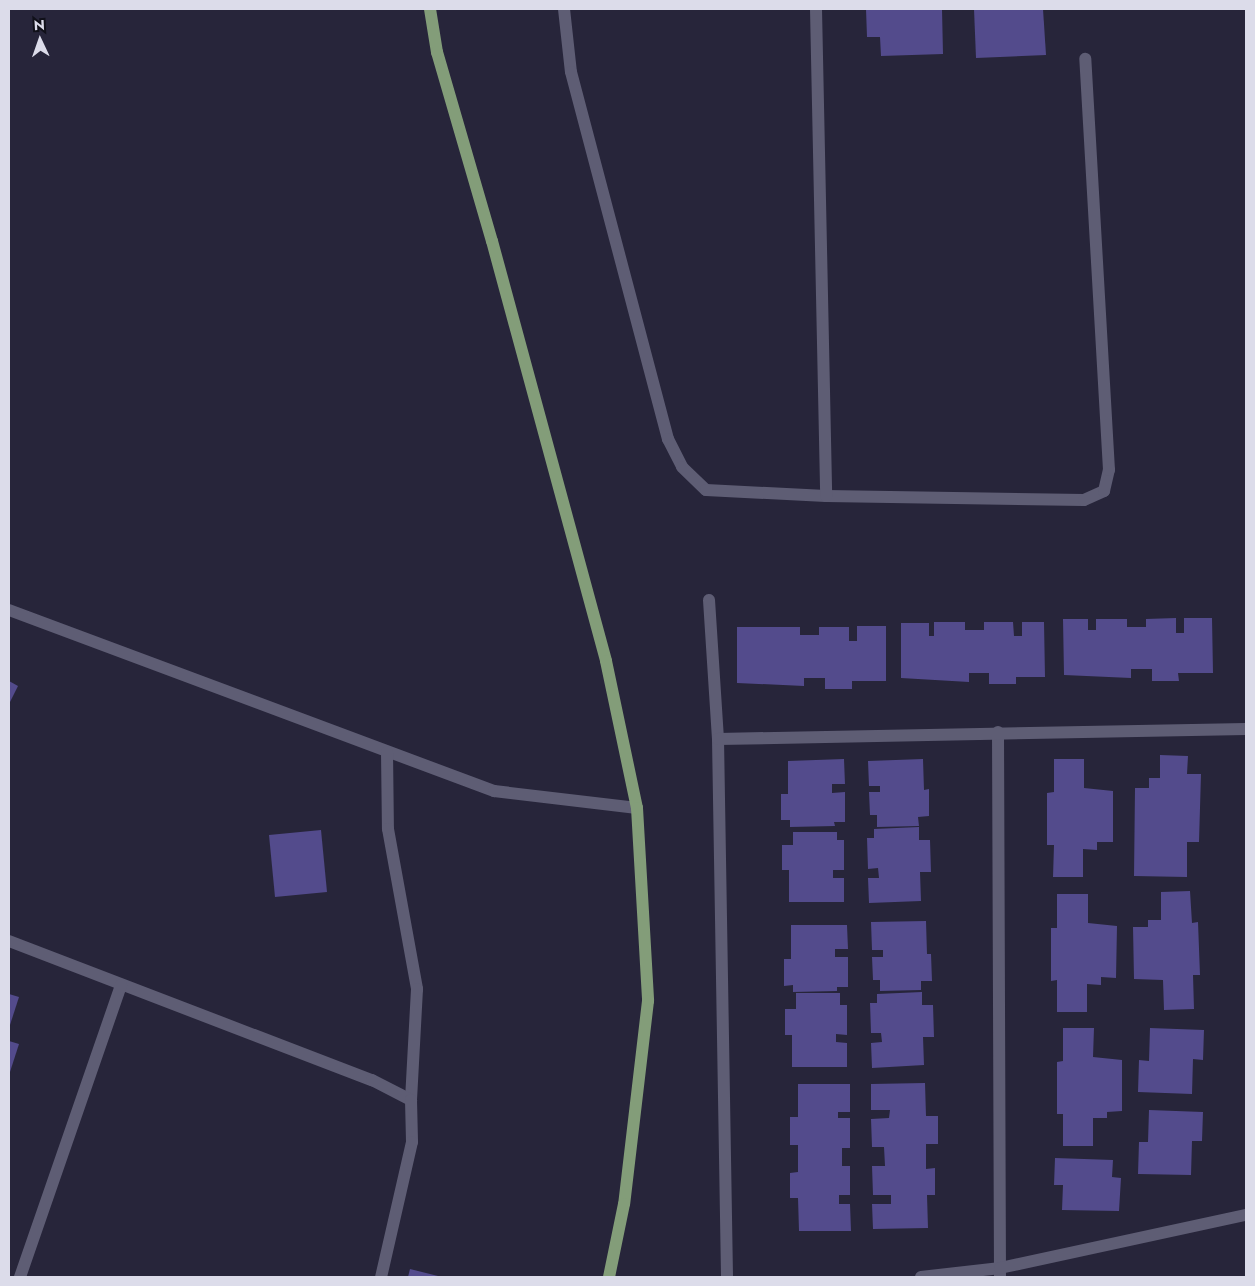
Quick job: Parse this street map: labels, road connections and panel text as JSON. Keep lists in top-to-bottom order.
{
  "north": "top"
}
